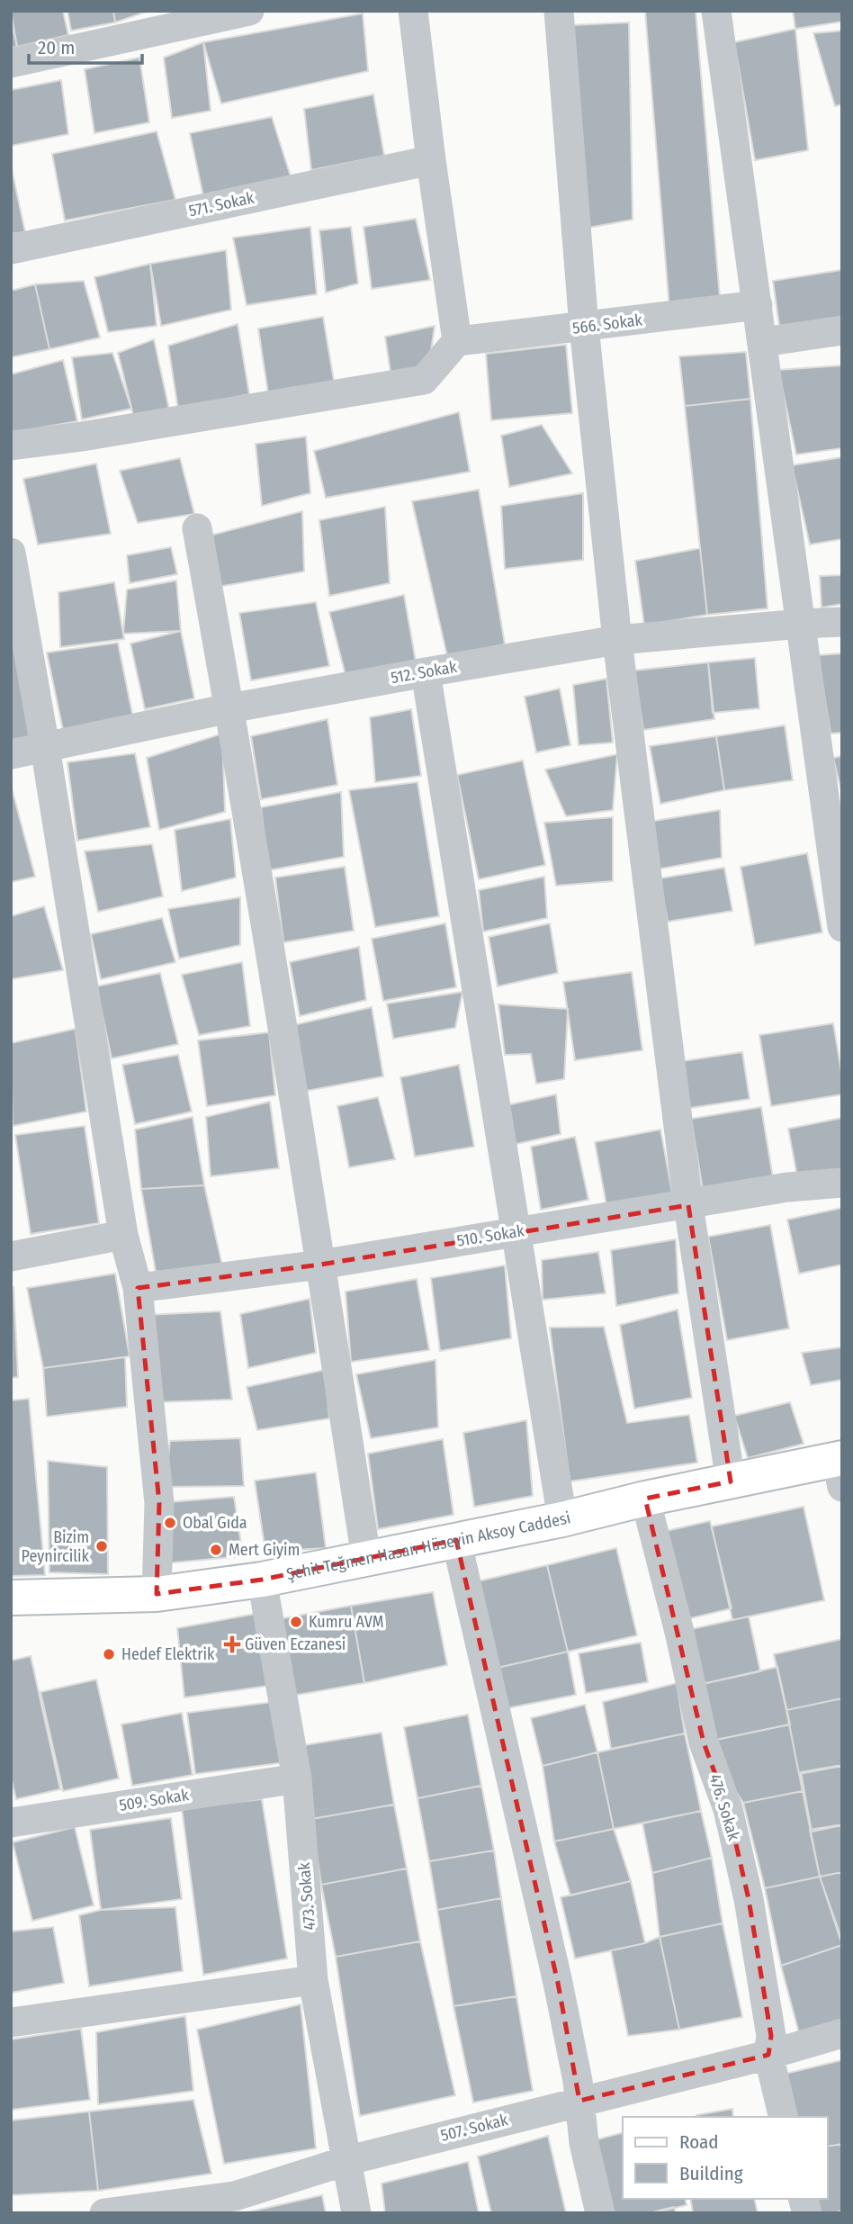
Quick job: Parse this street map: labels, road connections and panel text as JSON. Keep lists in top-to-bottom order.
{
  "streets": {
    "street": [
      "571. Sokak",
      "566. Sokak",
      "512. Sokak",
      "510. Sokak",
      "Şehit Teğmen Hasan Hüseyin Aksoy Caddesi",
      "509. Sokak",
      "476. Sokak",
      "473. Sokak",
      "507. Sokak"
    ]
  },
  "crossings": [
    ["Şehit Teğmen Hasan Hüseyin Aksoy Caddesi", "476. Sokak"],
    ["Şehit Teğmen Hasan Hüseyin Aksoy Caddesi", "473. Sokak"],
    ["509. Sokak", "473. Sokak"],
    ["476. Sokak", "507. Sokak"],
    ["473. Sokak", "507. Sokak"]
  ],
  "places": {
    "other": [
      "Obal Gıda",
      "Bizim Peynircilik",
      "Mert Giyim",
      "Kumru AVM",
      "Hedef Elektrik"
    ],
    "health": ["Güven Eczanesi"]
  },
  "legend": ["Road", "Building"],
  "scale_bar": "20 m"
}
